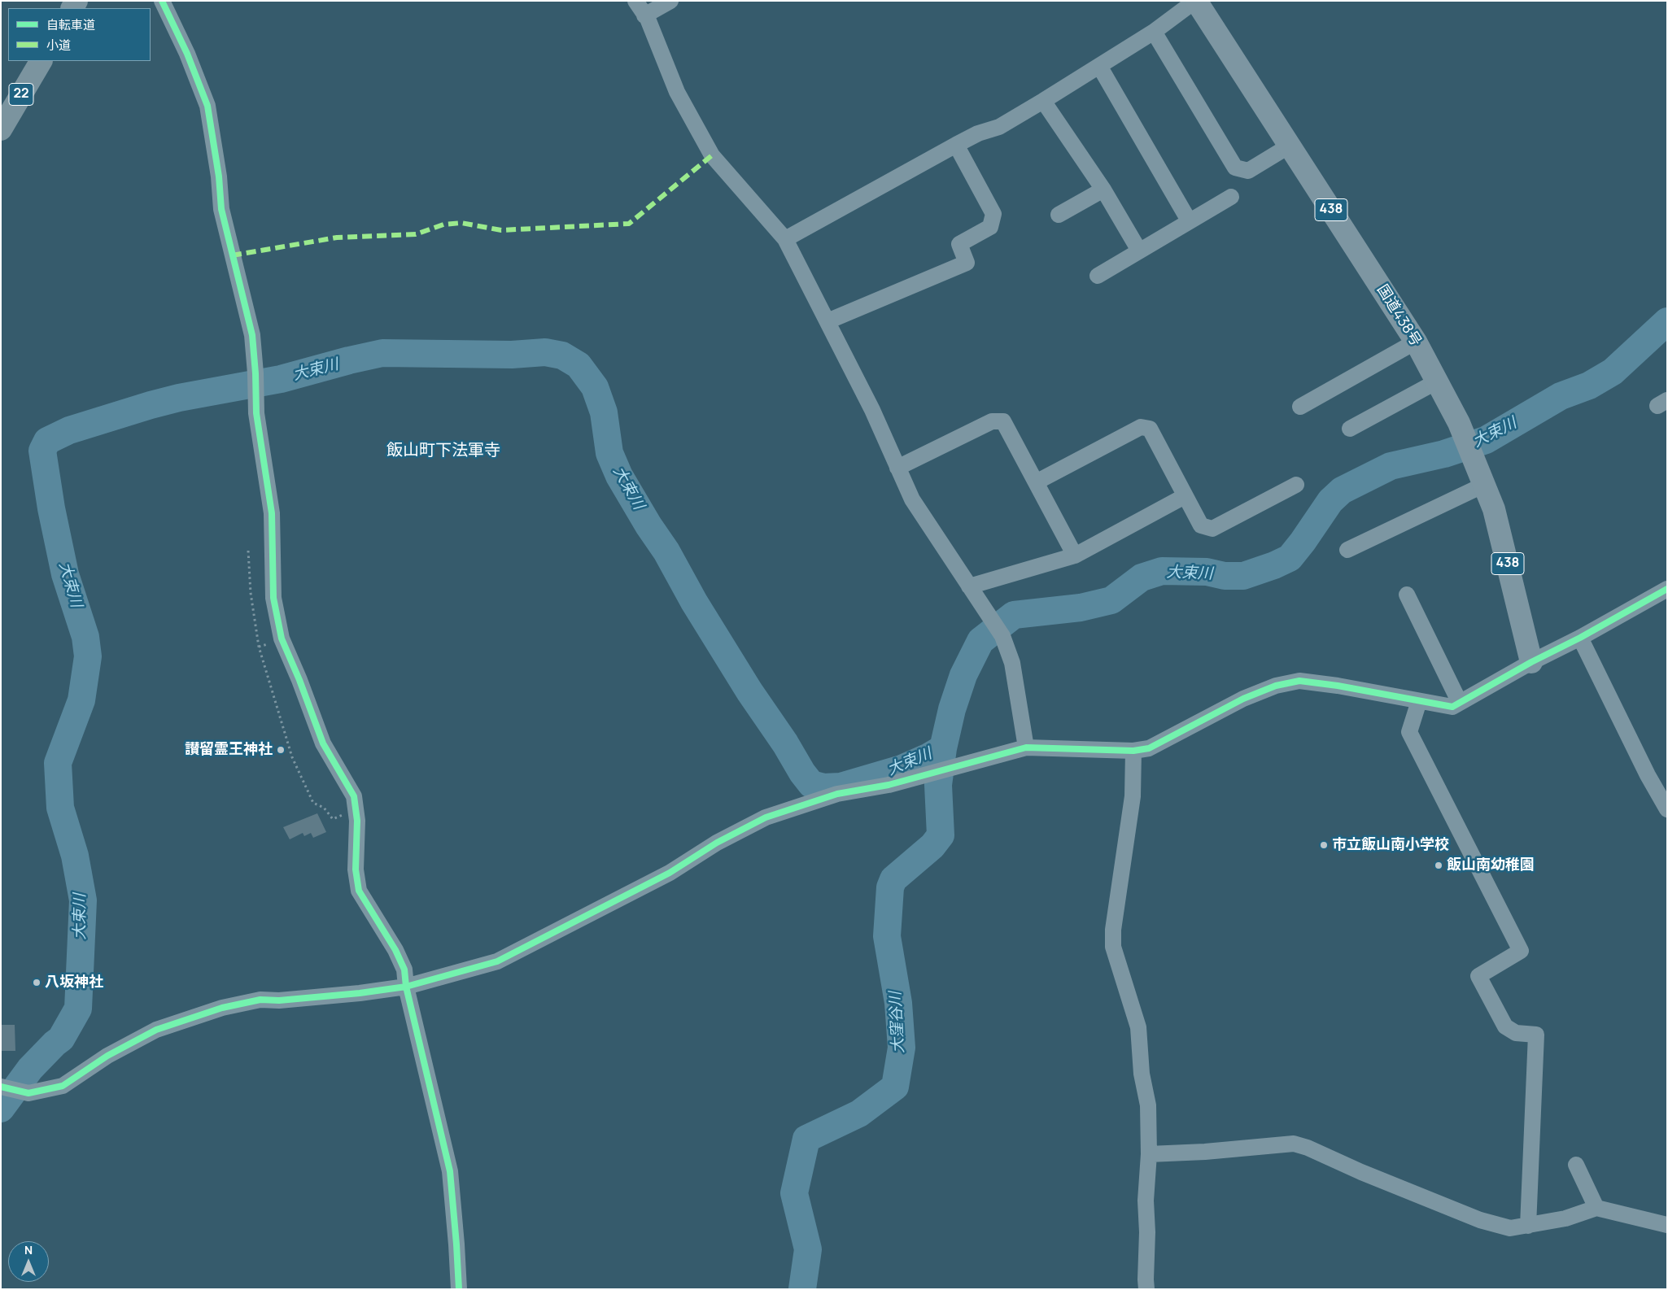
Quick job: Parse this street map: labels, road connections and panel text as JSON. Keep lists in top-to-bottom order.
{
  "streets": {
    "highway": ["438", "国道438号"],
    "main road": ["22"]
  },
  "districts": ["飯山町下法軍寺"],
  "water": ["大束川", "大窪谷川"],
  "places": [
    "讃留霊王神社",
    "市立飯山南小学校",
    "飯山南幼稚園",
    "八坂神社"
  ],
  "legend": ["自転車道", "小道"],
  "north": "top"
}
